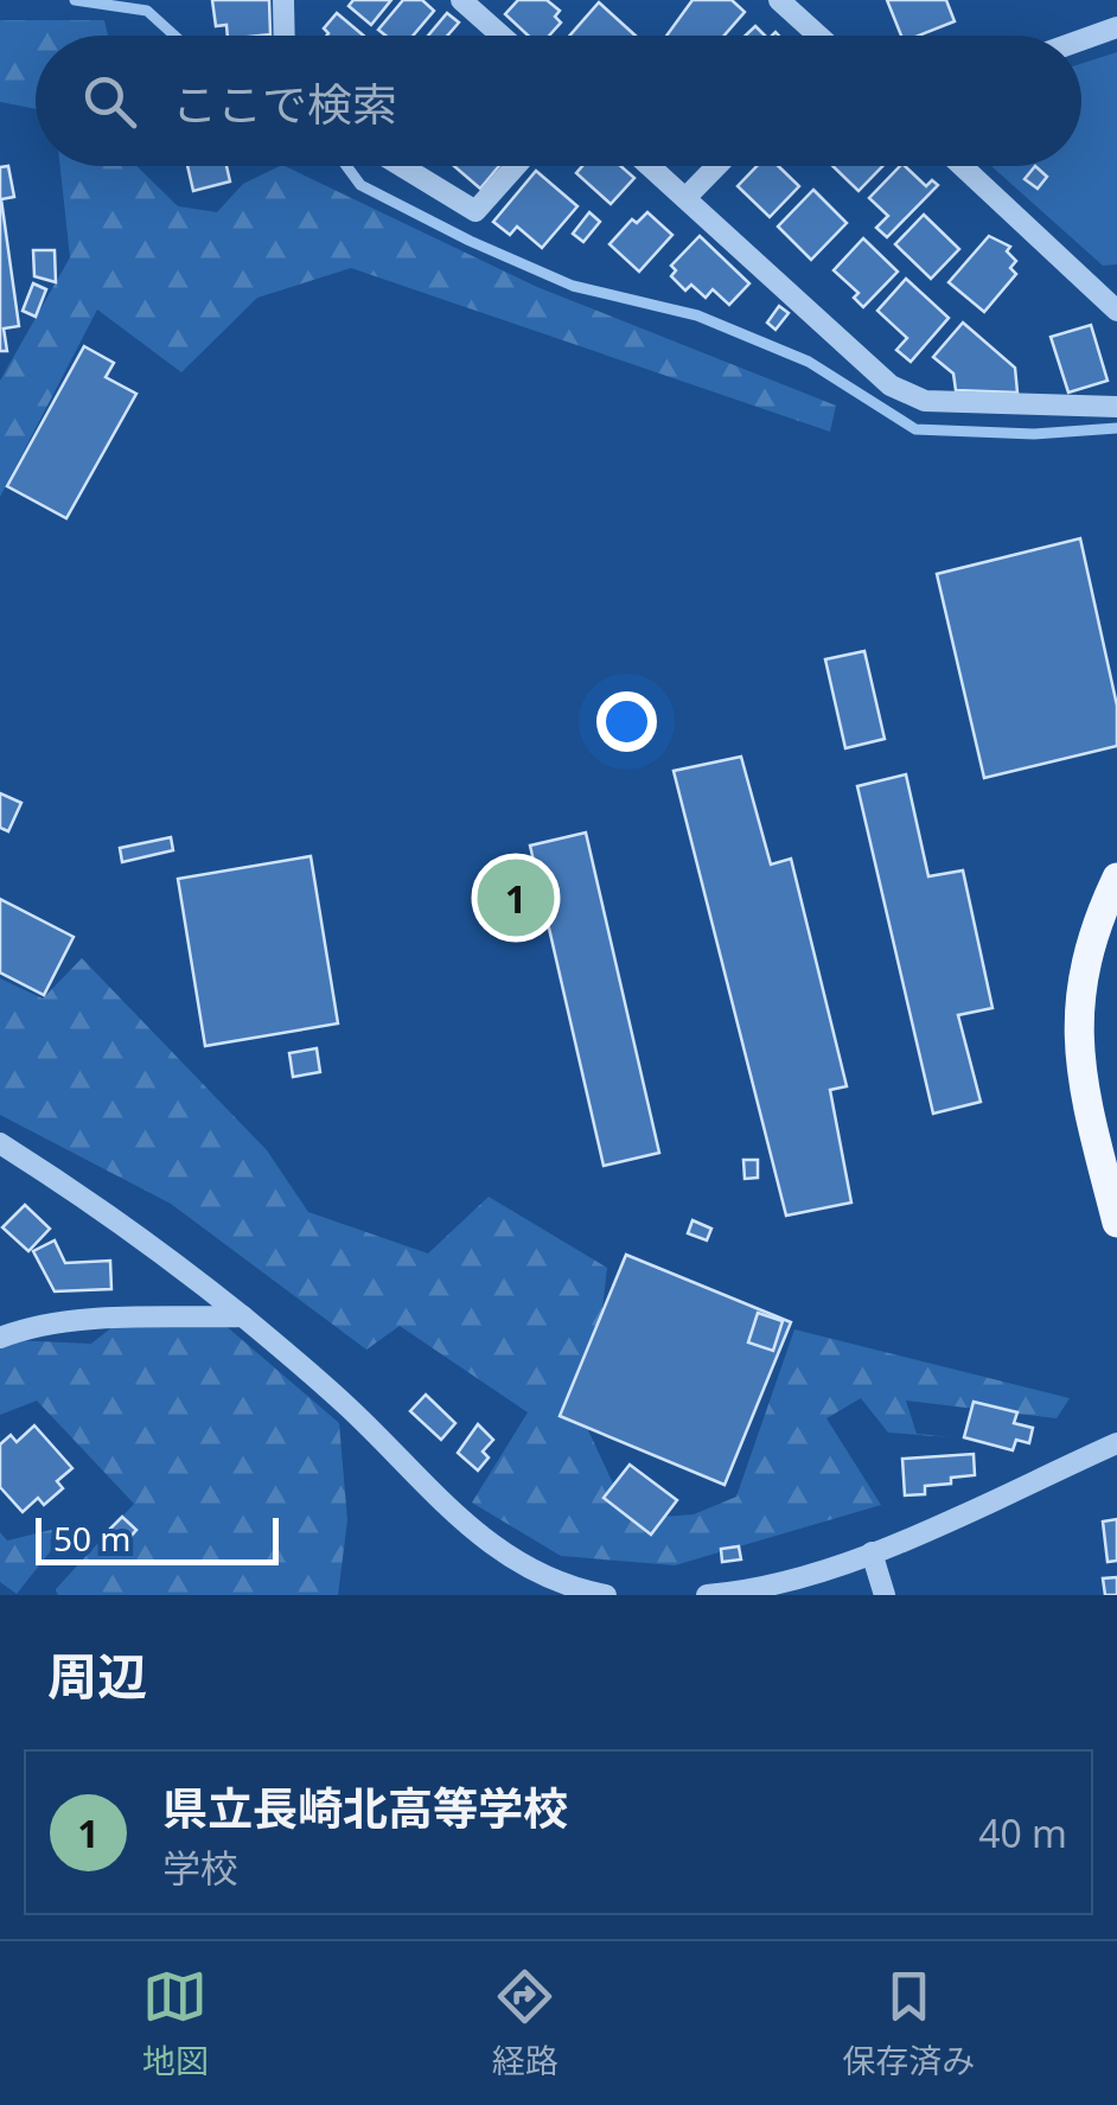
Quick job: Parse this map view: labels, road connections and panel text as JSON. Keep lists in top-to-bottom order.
{
  "scale_bar": "50 m",
  "page": {
    "search": "ここで検索",
    "pins": "1",
    "scale": "50 m",
    "heading": "周辺",
    "list": [
      {
        "mark": "1",
        "name": "県立長崎北高等学校",
        "note": "学校",
        "value": "40 m"
      }
    ],
    "nav": ["地図", "経路", "保存済み"]
  }
}
